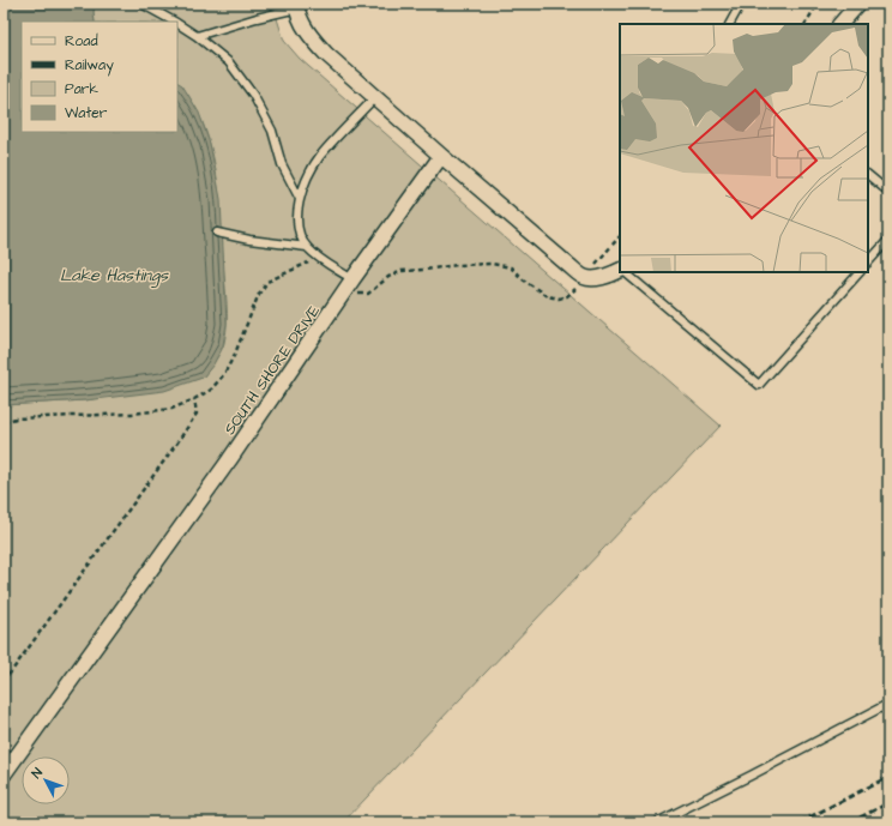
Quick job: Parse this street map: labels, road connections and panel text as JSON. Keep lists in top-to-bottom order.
{
  "streets": {
    "street": ["SOUTH SHORE DRIVE"]
  },
  "water": ["Lake Hastings"],
  "legend": [
    "Road",
    "Railway",
    "Park",
    "Water"
  ],
  "north": "top left"
}
